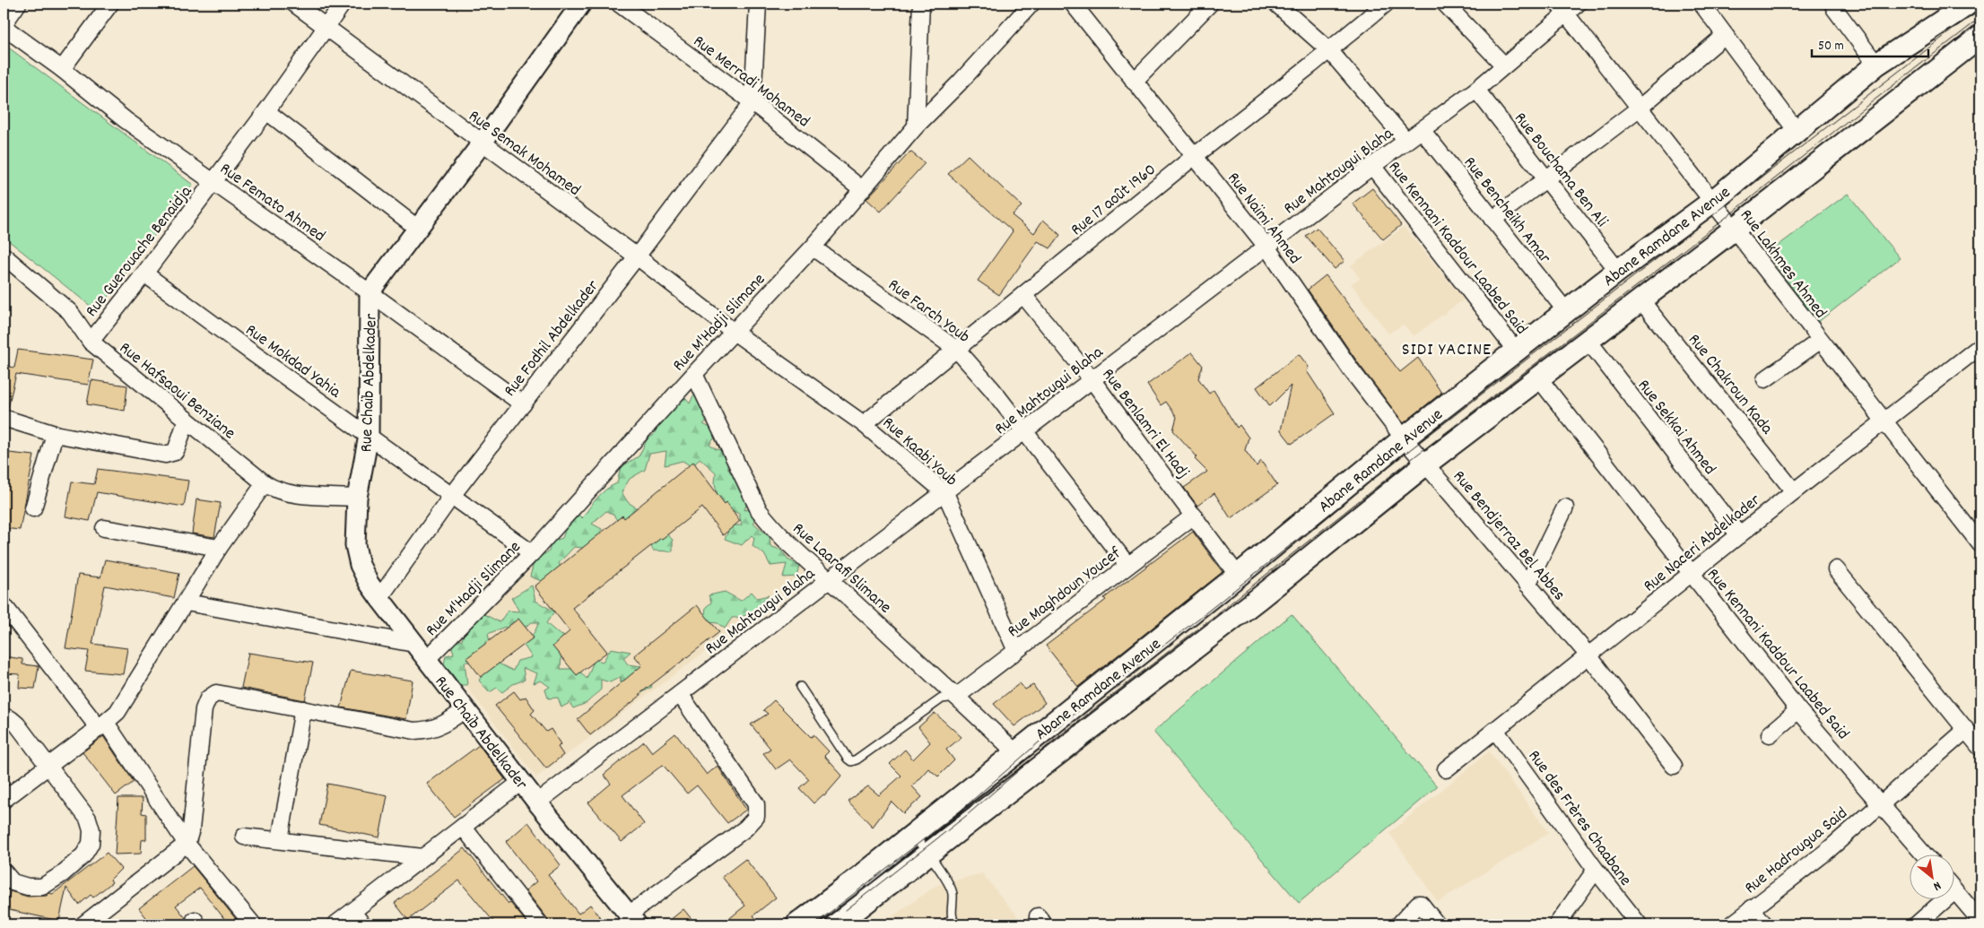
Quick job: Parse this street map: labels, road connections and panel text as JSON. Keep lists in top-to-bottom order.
{
  "streets": {
    "main road": ["Abane Ramdane Avenue"],
    "street": [
      "Rue Merradi Mohamed",
      "Rue Semak Mohamed",
      "Rue Bouchama Ben Ali",
      "Rue Mahtougui Blaha",
      "Rue 17 août 1960",
      "Rue Femato Ahmed",
      "Rue Bencheikh Amar",
      "Rue Naïmi Ahmed",
      "Rue Kennani Kaddour Laabed Said",
      "Rue Guerouache Benaidja",
      "Rue Lakhmes Ahmed",
      "Rue Farch Youb",
      "Rue M'Hadji Slimane",
      "Rue Fodhil Abdelkader",
      "Rue Mokdad Yahia",
      "Rue Chaïb Abdelkader",
      "Rue Chakroun Kada",
      "Rue Hafsaoui Benziane",
      "Rue Benlamri El Hadj",
      "Rue Sekkai Ahmed",
      "Rue Kaabi Youb",
      "Rue Bendjerraz Bel Abbes",
      "Rue Naceri Abdelkader",
      "Rue Laarafi Slimane",
      "Rue Maghdoun Youcef",
      "Rue des Frères Chaabane",
      "Rue Hadrougua Said"
    ]
  },
  "crossings": [
    ["Rue Merradi Mohamed", "Rue M'Hadji Slimane"],
    ["Rue Merradi Mohamed", "Rue Fodhil Abdelkader"],
    ["Rue Semak Mohamed", "Rue Guerouache Benaidja"],
    ["Rue Semak Mohamed", "Rue M'Hadji Slimane"],
    ["Rue Semak Mohamed", "Rue Fodhil Abdelkader"],
    ["Rue Semak Mohamed", "Rue Chaïb Abdelkader"],
    ["Rue Semak Mohamed", "Rue Kaabi Youb"],
    ["Rue Bouchama Ben Ali", "Rue Mahtougui Blaha"],
    ["Rue Bouchama Ben Ali", "Abane Ramdane Avenue"],
    ["Rue Mahtougui Blaha", "Rue Bencheikh Amar"],
    ["Rue Mahtougui Blaha", "Rue Naïmi Ahmed"],
    ["Rue Mahtougui Blaha", "Rue Kennani Kaddour Laabed Said"],
    ["Rue Mahtougui Blaha", "Rue Lakhmes Ahmed"],
    ["Rue Mahtougui Blaha", "Rue Farch Youb"],
    ["Rue Mahtougui Blaha", "Rue Chaïb Abdelkader"],
    ["Rue Mahtougui Blaha", "Rue Benlamri El Hadj"],
    ["Rue Mahtougui Blaha", "Rue Kaabi Youb"],
    ["Rue Mahtougui Blaha", "Rue Laarafi Slimane"],
    ["Rue 17 août 1960", "Rue Naïmi Ahmed"],
    ["Rue 17 août 1960", "Rue Farch Youb"],
    ["Rue 17 août 1960", "Rue Benlamri El Hadj"],
    ["Rue 17 août 1960", "Rue Kaabi Youb"],
    ["Rue Femato Ahmed", "Rue Guerouache Benaidja"],
    ["Rue Femato Ahmed", "Rue Fodhil Abdelkader"],
    ["Rue Femato Ahmed", "Rue Chaïb Abdelkader"],
    ["Rue Bencheikh Amar", "Abane Ramdane Avenue"],
    ["Rue Naïmi Ahmed", "Abane Ramdane Avenue"],
    ["Rue Naïmi Ahmed", "Rue Bendjerraz Bel Abbes"],
    ["Abane Ramdane Avenue", "Rue Kennani Kaddour Laabed Said"],
    ["Abane Ramdane Avenue", "Rue Lakhmes Ahmed"],
    ["Abane Ramdane Avenue", "Rue Chakroun Kada"],
    ["Abane Ramdane Avenue", "Rue Benlamri El Hadj"],
    ["Abane Ramdane Avenue", "Rue Sekkai Ahmed"],
    ["Abane Ramdane Avenue", "Rue Bendjerraz Bel Abbes"],
    ["Abane Ramdane Avenue", "Rue Laarafi Slimane"],
    ["Rue Kennani Kaddour Laabed Said", "Rue Naceri Abdelkader"],
    ["Rue Kennani Kaddour Laabed Said", "Rue Hadrougua Said"],
    ["Rue Guerouache Benaidja", "Rue Mokdad Yahia"],
    ["Rue Guerouache Benaidja", "Rue Hafsaoui Benziane"],
    ["Rue Lakhmes Ahmed", "Rue Naceri Abdelkader"],
    ["Rue Farch Youb", "Rue M'Hadji Slimane"],
    ["Rue Farch Youb", "Rue Maghdoun Youcef"],
    ["Rue M'Hadji Slimane", "Rue Mokdad Yahia"],
    ["Rue M'Hadji Slimane", "Rue Chaïb Abdelkader"],
    ["Rue M'Hadji Slimane", "Rue Kaabi Youb"],
    ["Rue M'Hadji Slimane", "Rue Laarafi Slimane"],
    ["Rue Fodhil Abdelkader", "Rue Mokdad Yahia"],
    ["Rue Fodhil Abdelkader", "Rue Chaïb Abdelkader"],
    ["Rue Mokdad Yahia", "Rue Chaïb Abdelkader"],
    ["Rue Chaïb Abdelkader", "Rue Hafsaoui Benziane"],
    ["Rue Chakroun Kada", "Rue Naceri Abdelkader"],
    ["Rue Benlamri El Hadj", "Rue Maghdoun Youcef"],
    ["Rue Sekkai Ahmed", "Rue Naceri Abdelkader"],
    ["Rue Kaabi Youb", "Rue Maghdoun Youcef"],
    ["Rue Bendjerraz Bel Abbes", "Rue Naceri Abdelkader"],
    ["Rue Naceri Abdelkader", "Rue des Frères Chaabane"],
    ["Rue Laarafi Slimane", "Rue Maghdoun Youcef"]
  ],
  "districts": ["SIDI YACINE"],
  "scale_bar": "50 m",
  "north": "bottom right"
}
